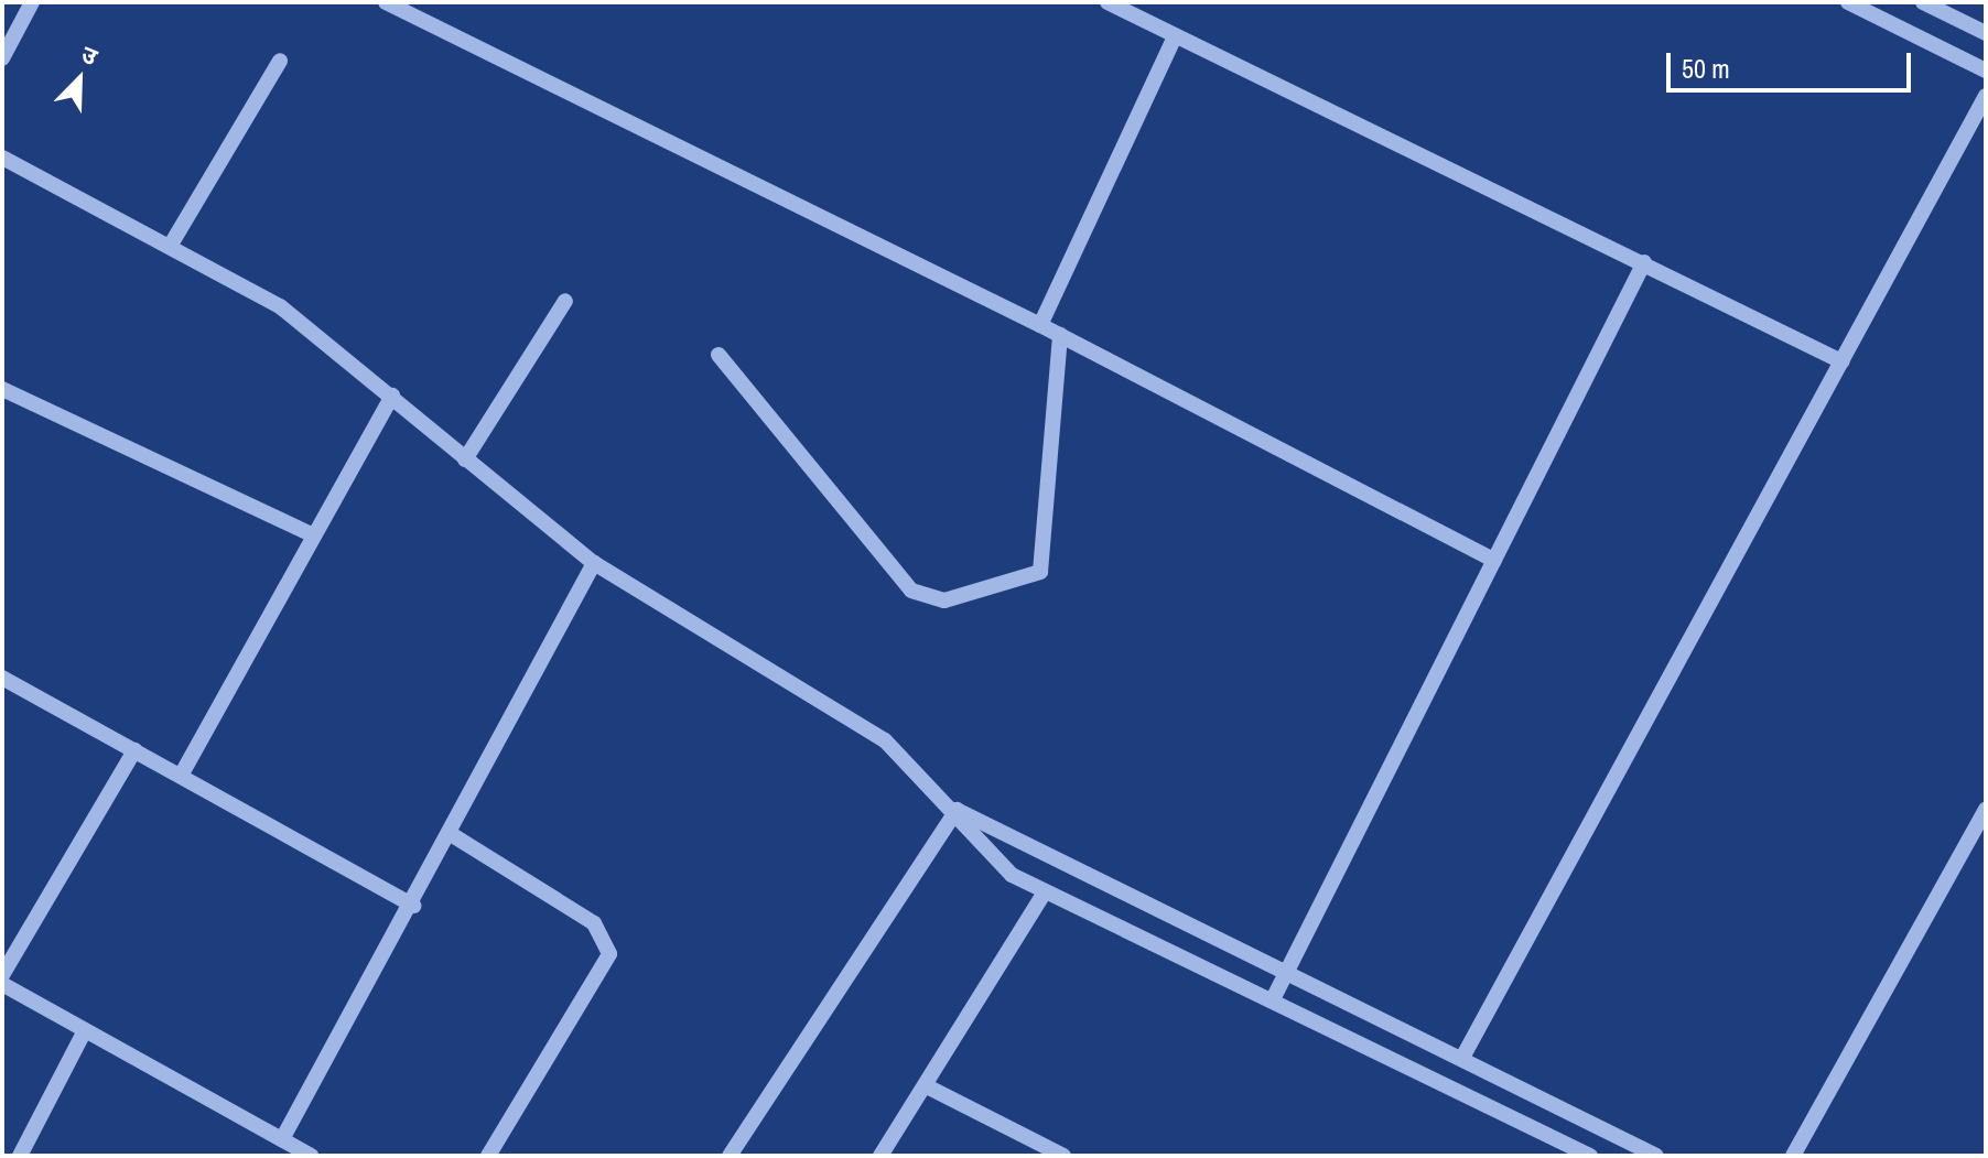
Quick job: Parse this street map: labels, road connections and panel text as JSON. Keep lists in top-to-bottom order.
{
  "scale_bar": "50 m",
  "north": "top right"
}
